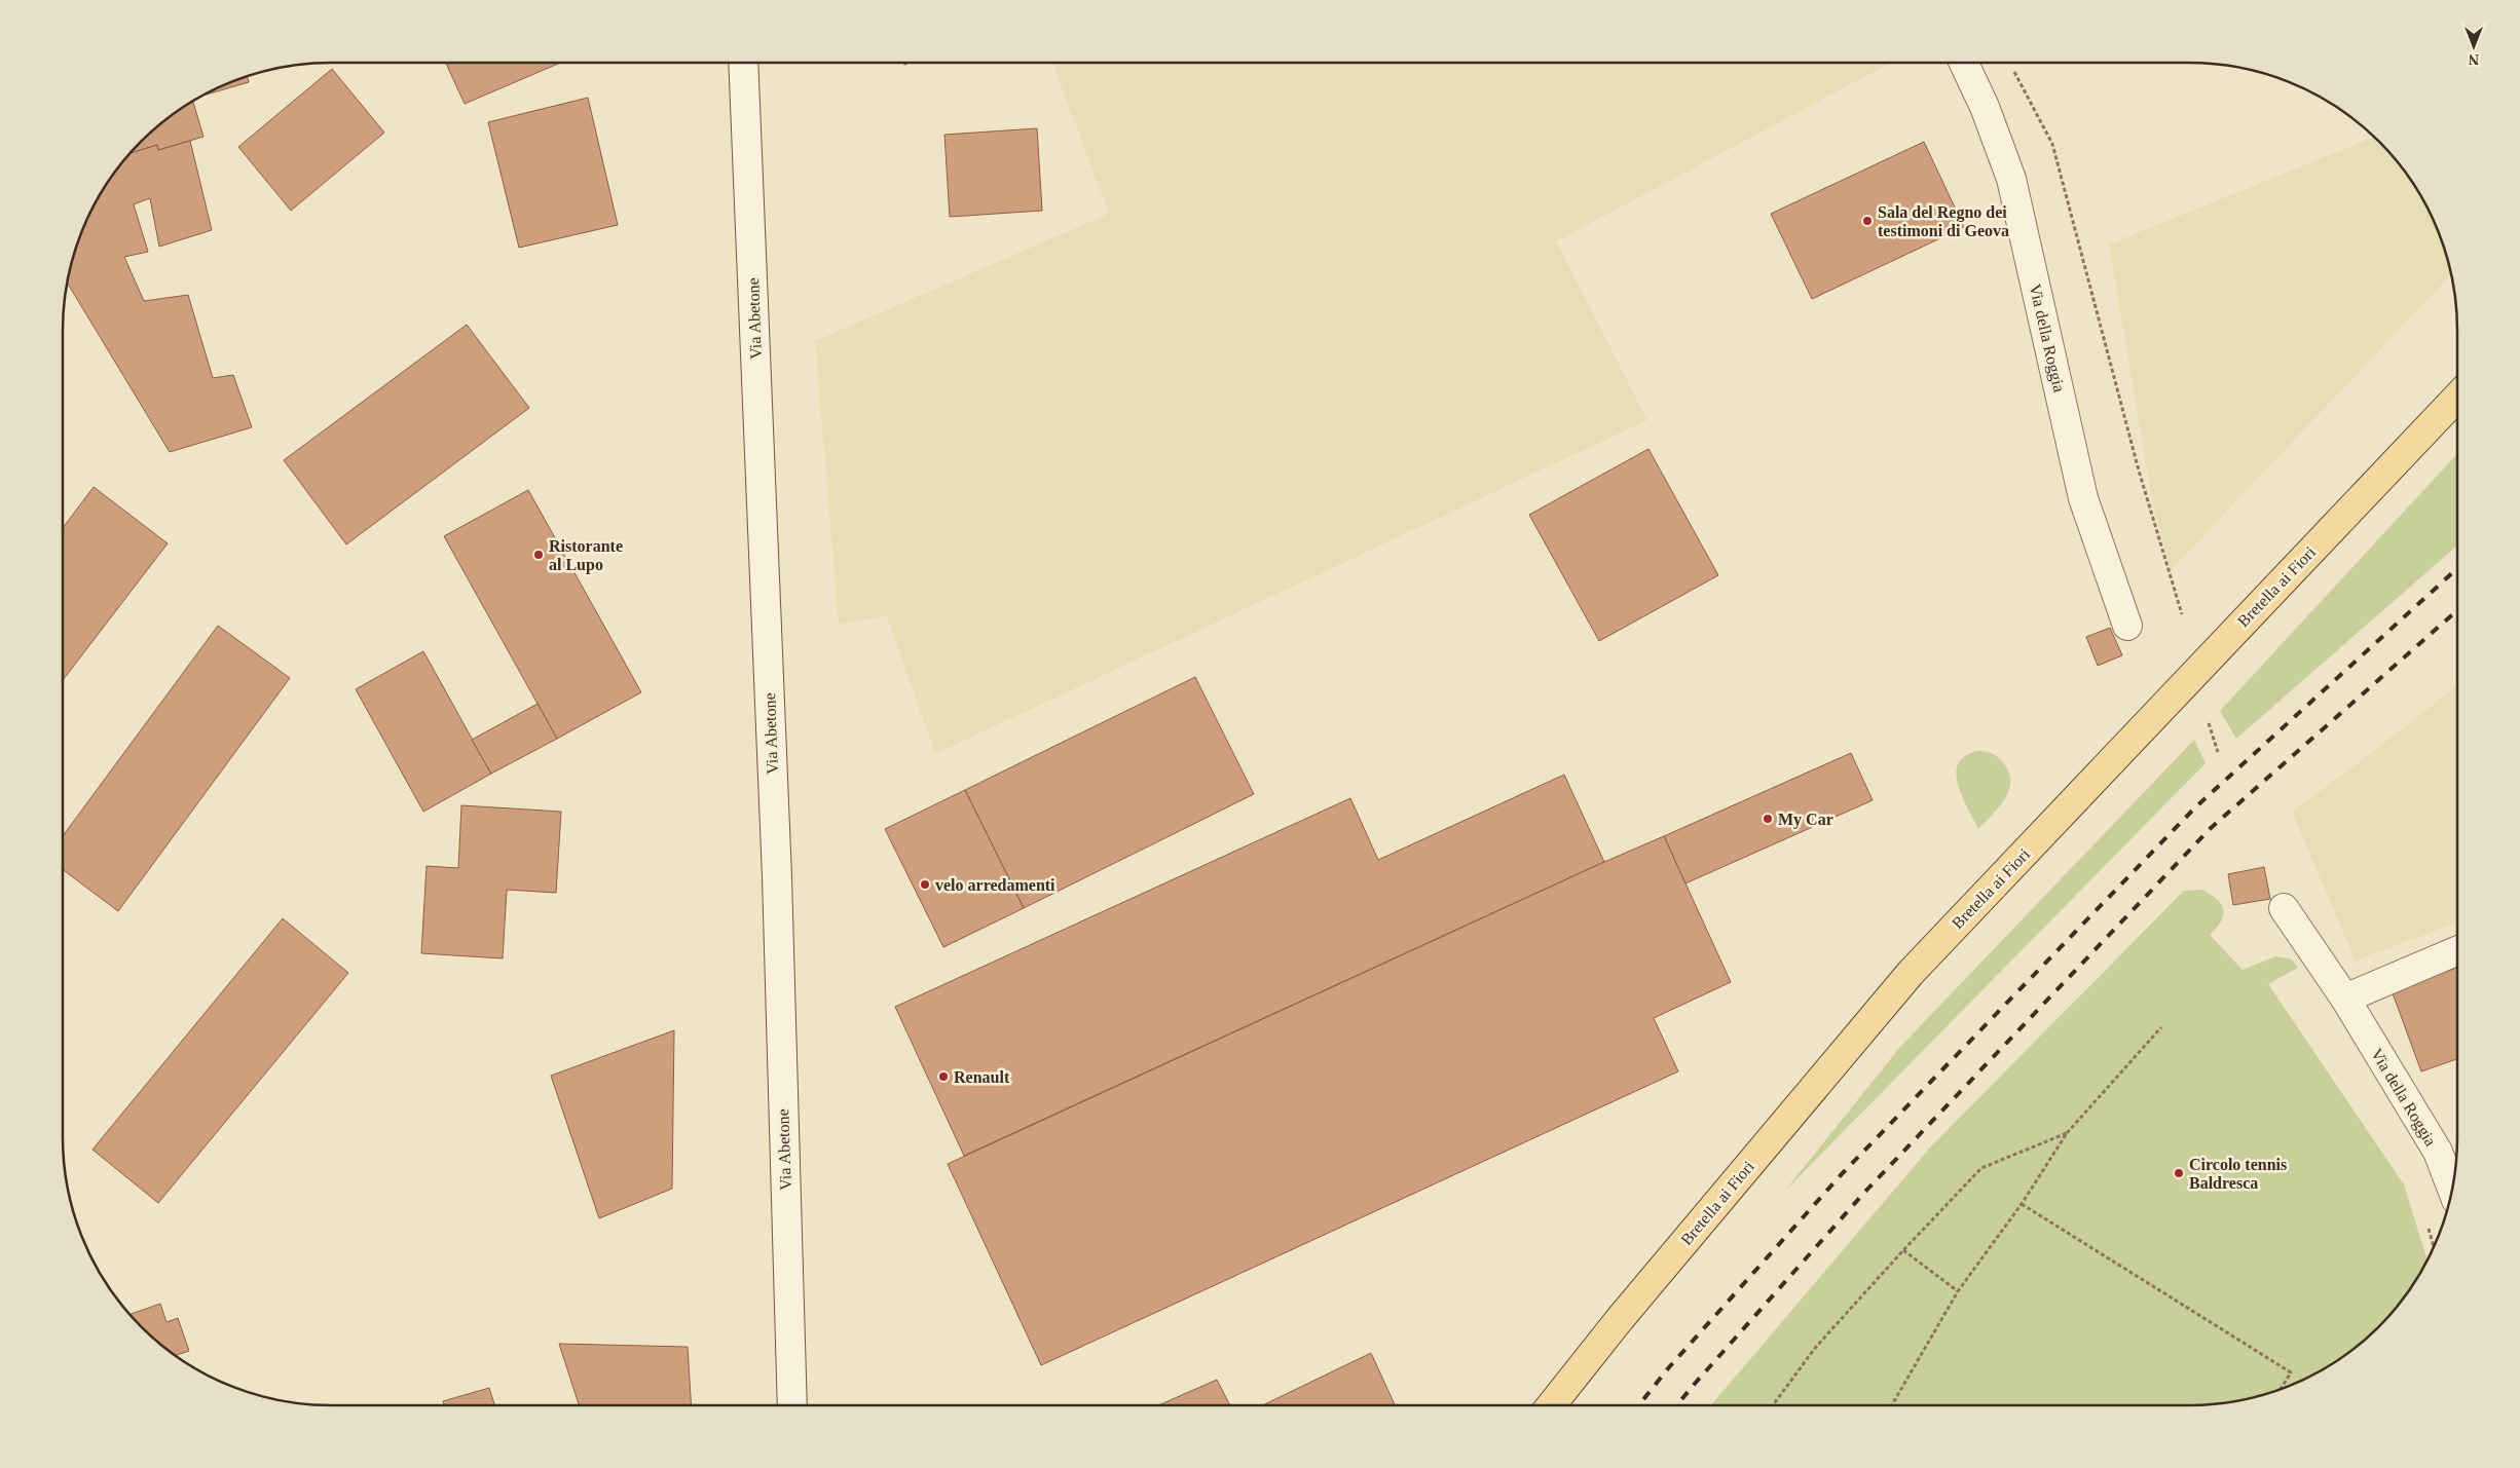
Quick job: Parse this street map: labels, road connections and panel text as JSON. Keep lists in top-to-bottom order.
{
  "streets": {
    "main road": ["Via Abetone", "Via della Roggia", "Bretella ai Fiori"]
  },
  "places": [
    "Sala del Regno dei testimoni di Geova",
    "Ristorante al Lupo",
    "My Car",
    "velo arredamenti",
    "Renault",
    "Circolo tennis Baldresca"
  ],
  "north": "bottom"
}
